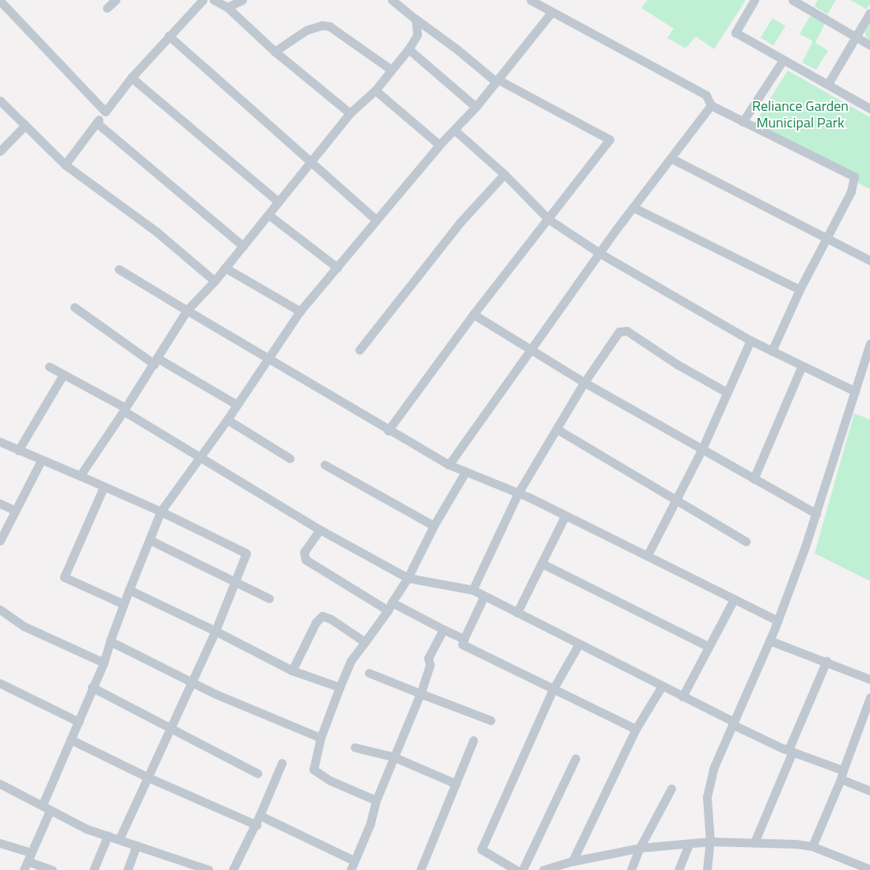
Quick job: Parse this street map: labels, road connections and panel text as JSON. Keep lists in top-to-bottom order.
{
  "parks": ["Reliance Garden Municipal Park"]
}
